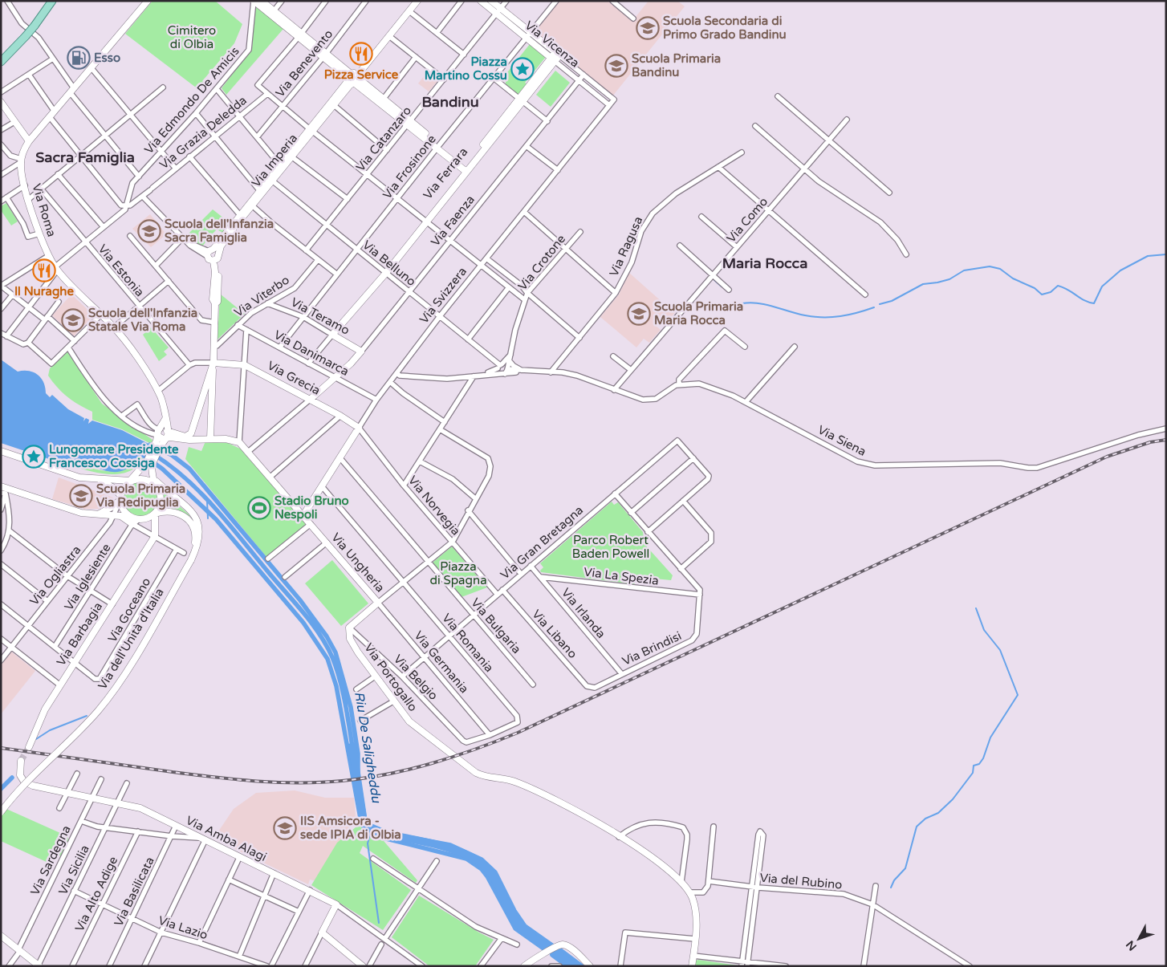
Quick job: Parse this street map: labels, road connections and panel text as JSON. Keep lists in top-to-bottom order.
{
  "streets": {
    "street": [
      "Via Vicenza",
      "Via Benevento",
      "Via Edmondo De Amicis",
      "Via Grazia Deledda",
      "Via Catanzaro",
      "Via Imperia",
      "Via Frosinone",
      "Via Ferrara",
      "Via Roma",
      "Via Como",
      "Via Faenza",
      "Via Ragusa",
      "Via Crotone",
      "Via Belluno",
      "Via Estonia",
      "Via Svizzera",
      "Via Viterbo",
      "Via Teramo",
      "Via Danimarca",
      "Via Grecia",
      "Via Siena",
      "Via Norvegia",
      "Via Gran Bretagna",
      "Via Ungheria",
      "Via Ogliastra",
      "Via La Spezia",
      "Via Iglesiente",
      "Via Goceano",
      "Via Irlanda",
      "Via Bulgaria",
      "Via Barbagia",
      "Via Libano",
      "Via dell'Unità d'Italia",
      "Via Romania",
      "Via Brindisi",
      "Via Germania",
      "Via Portogallo",
      "Via Belgio",
      "Via Amba Alagi",
      "Via Sardegna",
      "Via Sicilia",
      "Via del Rubino",
      "Via Basilicata",
      "Via Alto Adige",
      "Via Lazio"
    ]
  },
  "crossings": [
    ["Via Vicenza", "Via Catanzaro"],
    ["Via Vicenza", "Via Frosinone"],
    ["Via Vicenza", "Via Ferrara"],
    ["Via Vicenza", "Via Faenza"],
    ["Via Vicenza", "Via Svizzera"],
    ["Via Edmondo De Amicis", "Via Grazia Deledda"],
    ["Via Grazia Deledda", "Via Roma"],
    ["Via Grazia Deledda", "Via Estonia"],
    ["Via Catanzaro", "Via Belluno"],
    ["Via Imperia", "Via Belluno"],
    ["Via Frosinone", "Via Belluno"],
    ["Via Frosinone", "Via Teramo"],
    ["Via Frosinone", "Via Danimarca"],
    ["Via Ferrara", "Via Belluno"],
    ["Via Ferrara", "Via Teramo"],
    ["Via Ferrara", "Via Danimarca"],
    ["Via Roma", "Via Ogliastra"],
    ["Via Roma", "Via Iglesiente"],
    ["Via Roma", "Via dell'Unità d'Italia"],
    ["Via Faenza", "Via Belluno"],
    ["Via Faenza", "Via Teramo"],
    ["Via Faenza", "Via Danimarca"],
    ["Via Faenza", "Via Grecia"],
    ["Via Crotone", "Via Belluno"],
    ["Via Belluno", "Via Svizzera"],
    ["Via Svizzera", "Via Danimarca"],
    ["Via Svizzera", "Via Grecia"],
    ["Via Svizzera", "Via Norvegia"],
    ["Via Svizzera", "Via Ungheria"],
    ["Via Svizzera", "Via Bulgaria"],
    ["Via Svizzera", "Via Romania"],
    ["Via Viterbo", "Via Teramo"],
    ["Via Viterbo", "Via Danimarca"],
    ["Via Grecia", "Via Norvegia"],
    ["Via Norvegia", "Via Gran Bretagna"],
    ["Via Gran Bretagna", "Via Irlanda"],
    ["Via Gran Bretagna", "Via Bulgaria"],
    ["Via Gran Bretagna", "Via Libano"],
    ["Via Gran Bretagna", "Via Romania"],
    ["Via Gran Bretagna", "Via Germania"],
    ["Via Gran Bretagna", "Via Belgio"],
    ["Via Ungheria", "Via Germania"],
    ["Via Ogliastra", "Via Iglesiente"],
    ["Via Ogliastra", "Via dell'Unità d'Italia"],
    ["Via La Spezia", "Via Irlanda"],
    ["Via La Spezia", "Via Brindisi"],
    ["Via Iglesiente", "Via dell'Unità d'Italia"],
    ["Via Goceano", "Via Barbagia"],
    ["Via Irlanda", "Via Brindisi"],
    ["Via Libano", "Via Brindisi"],
    ["Via Romania", "Via Germania"],
    ["Via Romania", "Via Belgio"],
    ["Via Germania", "Via Belgio"],
    ["Via Portogallo", "Via Belgio"],
    ["Via Amba Alagi", "Via Sardegna"],
    ["Via Amba Alagi", "Via Sicilia"],
    ["Via Amba Alagi", "Via Basilicata"],
    ["Via Sicilia", "Via Lazio"],
    ["Via Basilicata", "Via Lazio"],
    ["Via Alto Adige", "Via Lazio"]
  ],
  "districts": ["Bandinu", "Sacra Famiglia", "Maria Rocca"],
  "water": ["Riu De Saligheddu"],
  "parks": ["Cimitero di Olbia", "Parco Robert Baden Powell", "Piazza di Spagna"],
  "places": {
    "school or university": [
      "Scuola Secondaria di Primo Grado Bandinu",
      "Scuola Primaria Bandinu",
      "Scuola dell'Infanzia Sacra Famiglia",
      "Scuola Primaria Maria Rocca",
      "Scuola dell'Infanzia Statale Via Roma",
      "Scuola Primaria Via Redipuglia",
      "IIS Amsicora - sede IPIA di Olbia"
    ],
    "restaurant": ["Pizza Service", "Il Nuraghe"],
    "fuel station": ["Esso"],
    "place": ["Piazza Martino Cossu", "Lungomare Presidente Francesco Cossiga"],
    "sports": ["Stadio Bruno Nespoli"]
  },
  "north": "bottom left"
}
